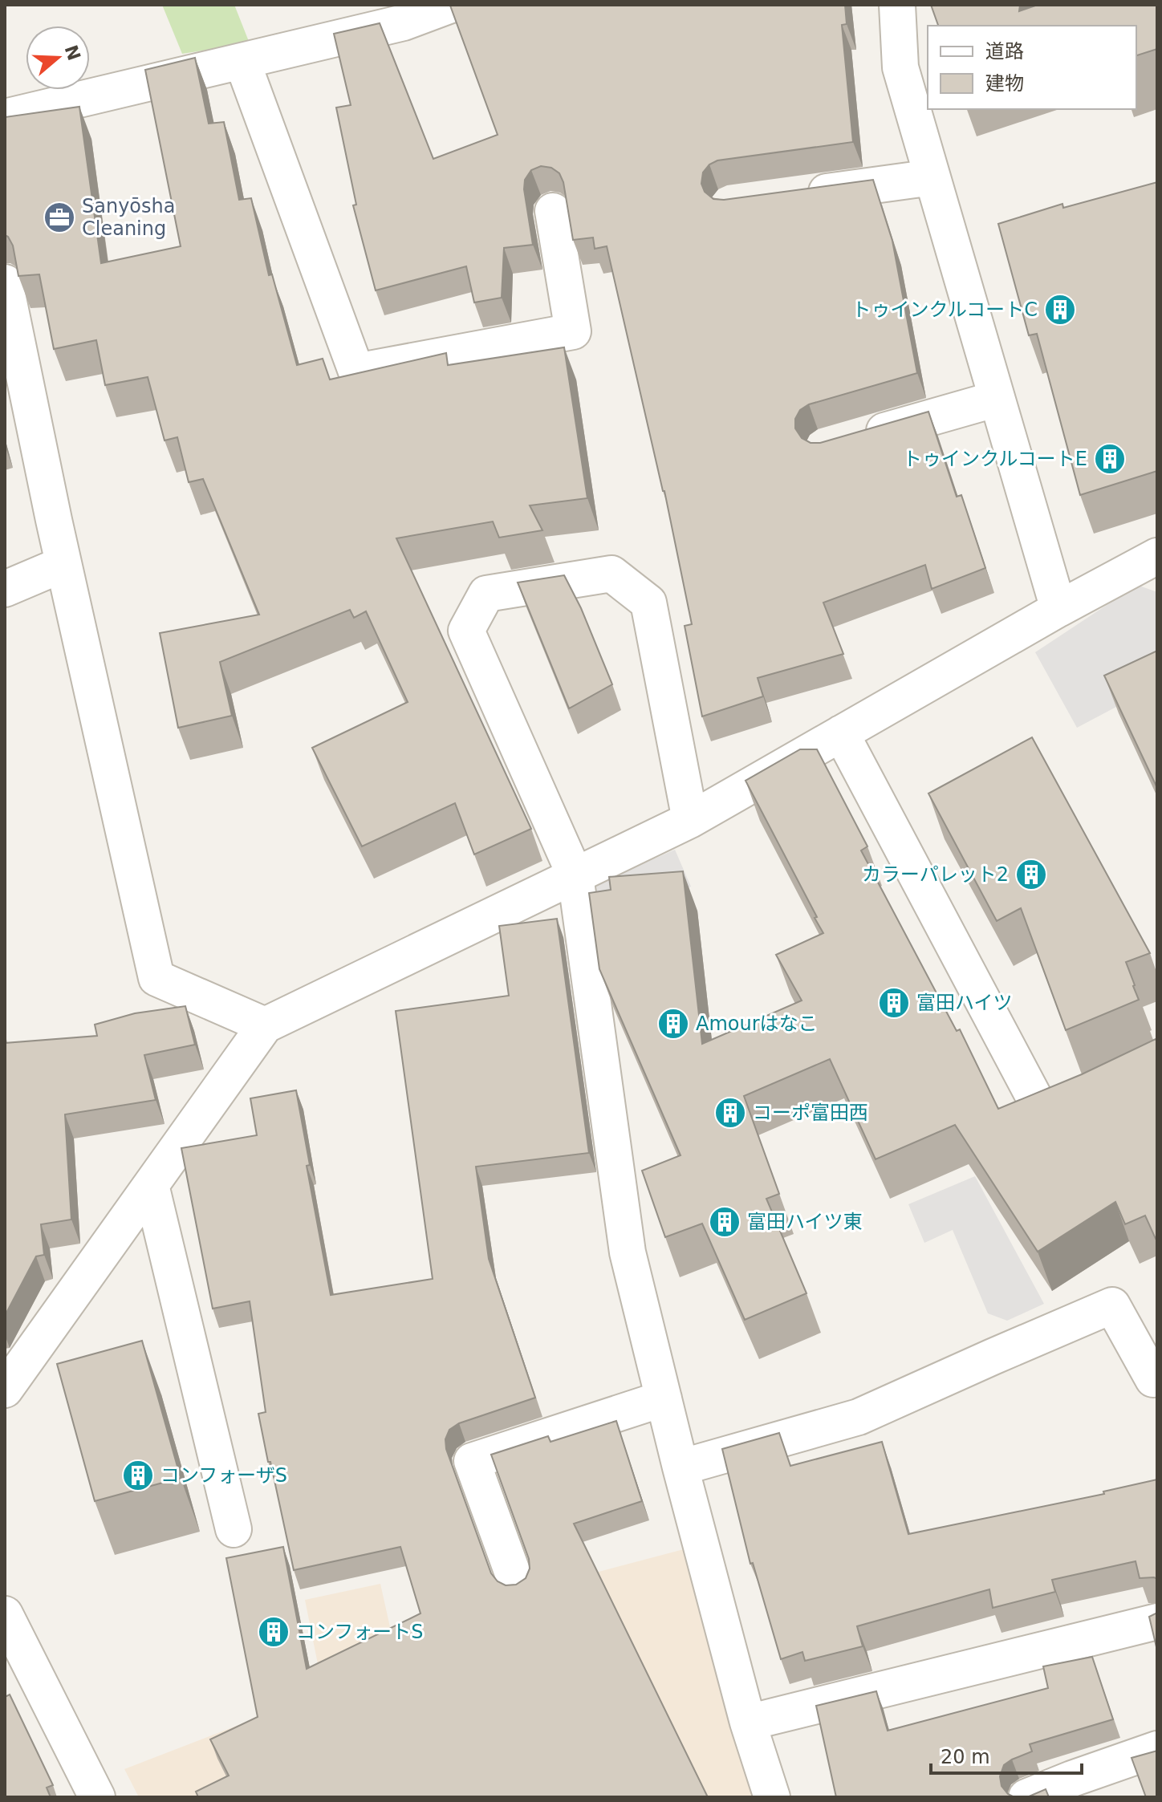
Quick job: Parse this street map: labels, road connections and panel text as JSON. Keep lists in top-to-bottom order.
{
  "places": {
    "office": ["Sanyōsha Cleaning"],
    "building": [
      "トゥインクルコートC",
      "トゥインクルコートE",
      "カラーパレット2",
      "富田ハイツ",
      "Amourはなこ",
      "コーポ富田西",
      "富田ハイツ東",
      "コンフォーザS",
      "コンフォートS"
    ]
  },
  "legend": ["道路", "建物"],
  "scale_bar": "20 m",
  "north": "right"
}
